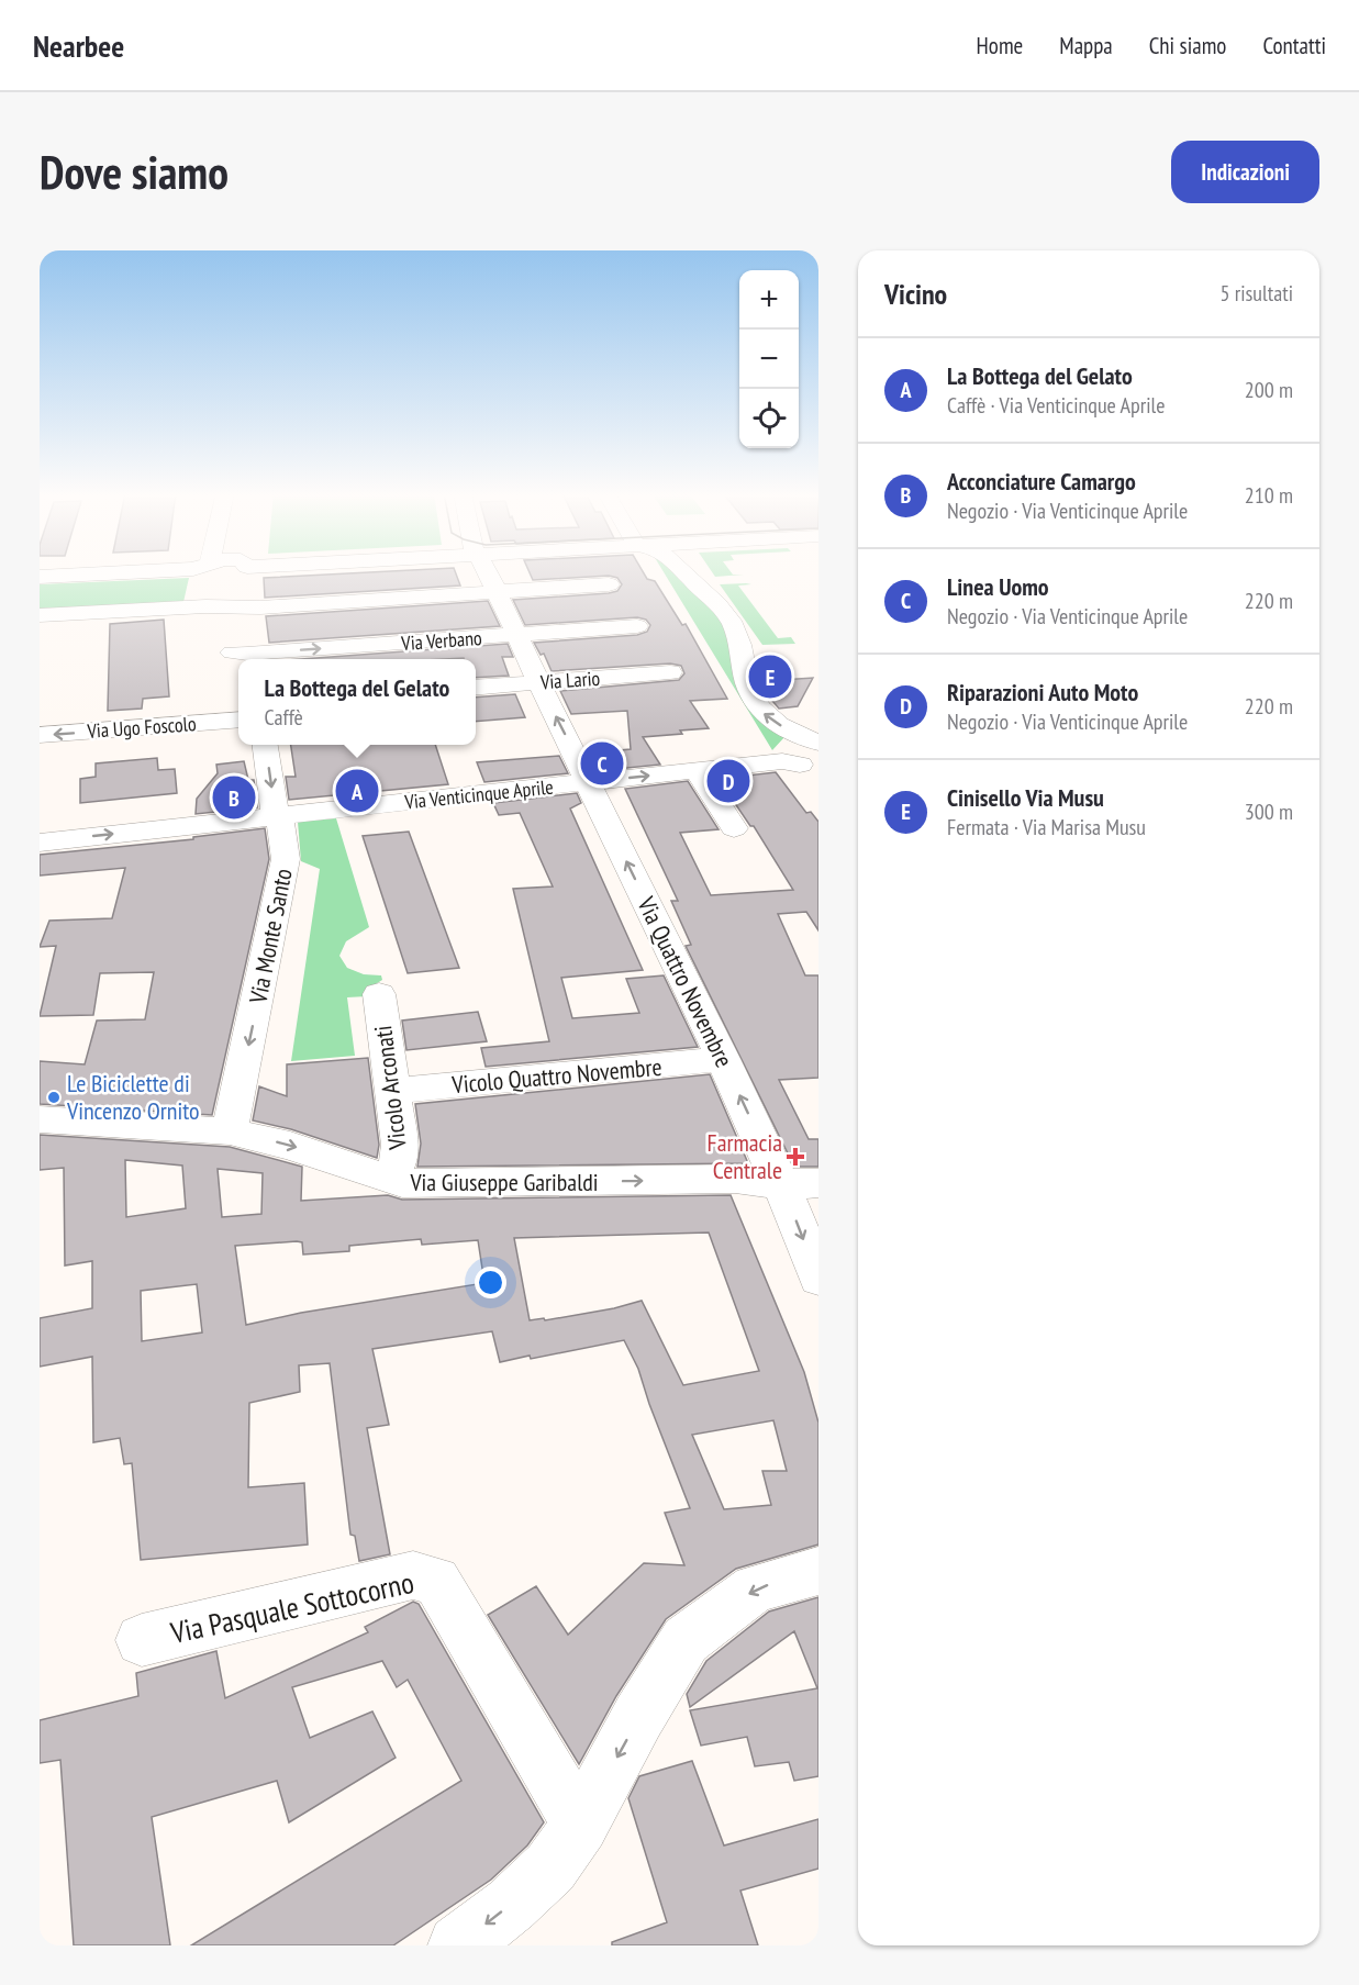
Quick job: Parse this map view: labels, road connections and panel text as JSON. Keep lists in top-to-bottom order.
{
  "streets": {
    "street": [
      "Via Verbano",
      "Via Lario",
      "Via Ugo Foscolo",
      "Via Venticinque Aprile",
      "Via Monte Santo",
      "Via Quattro Novembre",
      "Vicolo Quattro Novembre",
      "Vicolo Arconati",
      "Via Giuseppe Garibaldi",
      "Via Pasquale Sottocorno"
    ]
  },
  "crossings": [
    ["Via Verbano", "Via Quattro Novembre"],
    ["Via Lario", "Via Quattro Novembre"],
    ["Via Venticinque Aprile", "Via Monte Santo"],
    ["Via Venticinque Aprile", "Via Quattro Novembre"],
    ["Via Monte Santo", "Via Giuseppe Garibaldi"],
    ["Via Quattro Novembre", "Vicolo Quattro Novembre"],
    ["Via Quattro Novembre", "Via Giuseppe Garibaldi"],
    ["Vicolo Quattro Novembre", "Vicolo Arconati"],
    ["Vicolo Arconati", "Via Giuseppe Garibaldi"]
  ],
  "one_way": ["Via Monte Santo", "Via Giuseppe Garibaldi"],
  "places": {
    "other": ["Le Biciclette di Vincenzo Ornito"],
    "health": ["Farmacia Centrale"]
  },
  "page": {
    "header": "Nearbee",
    "nav": [
      "Home",
      "Mappa",
      "Chi siamo",
      "Contatti"
    ],
    "buttons": "Indicazioni",
    "title": "Dove siamo",
    "heading": ["Vicino", "5 risultati"],
    "map_buttons": ["+", "−"],
    "list": [
      {
        "mark": "A",
        "name": "La Bottega del Gelato",
        "note": "Caffè · Via Venticinque Aprile",
        "value": "200 m"
      },
      {
        "mark": "B",
        "name": "Acconciature Camargo",
        "note": "Negozio · Via Venticinque Aprile",
        "value": "210 m"
      },
      {
        "mark": "C",
        "name": "Linea Uomo",
        "note": "Negozio · Via Venticinque Aprile",
        "value": "220 m"
      },
      {
        "mark": "D",
        "name": "Riparazioni Auto Moto",
        "note": "Negozio · Via Venticinque Aprile",
        "value": "220 m"
      },
      {
        "mark": "E",
        "name": "Cinisello Via Musu",
        "note": "Fermata · Via Marisa Musu",
        "value": "300 m"
      }
    ],
    "pins": [
      "E",
      "C",
      "D",
      "A",
      "B"
    ],
    "popup": ["La Bottega del Gelato", "Caffè"]
  }
}
